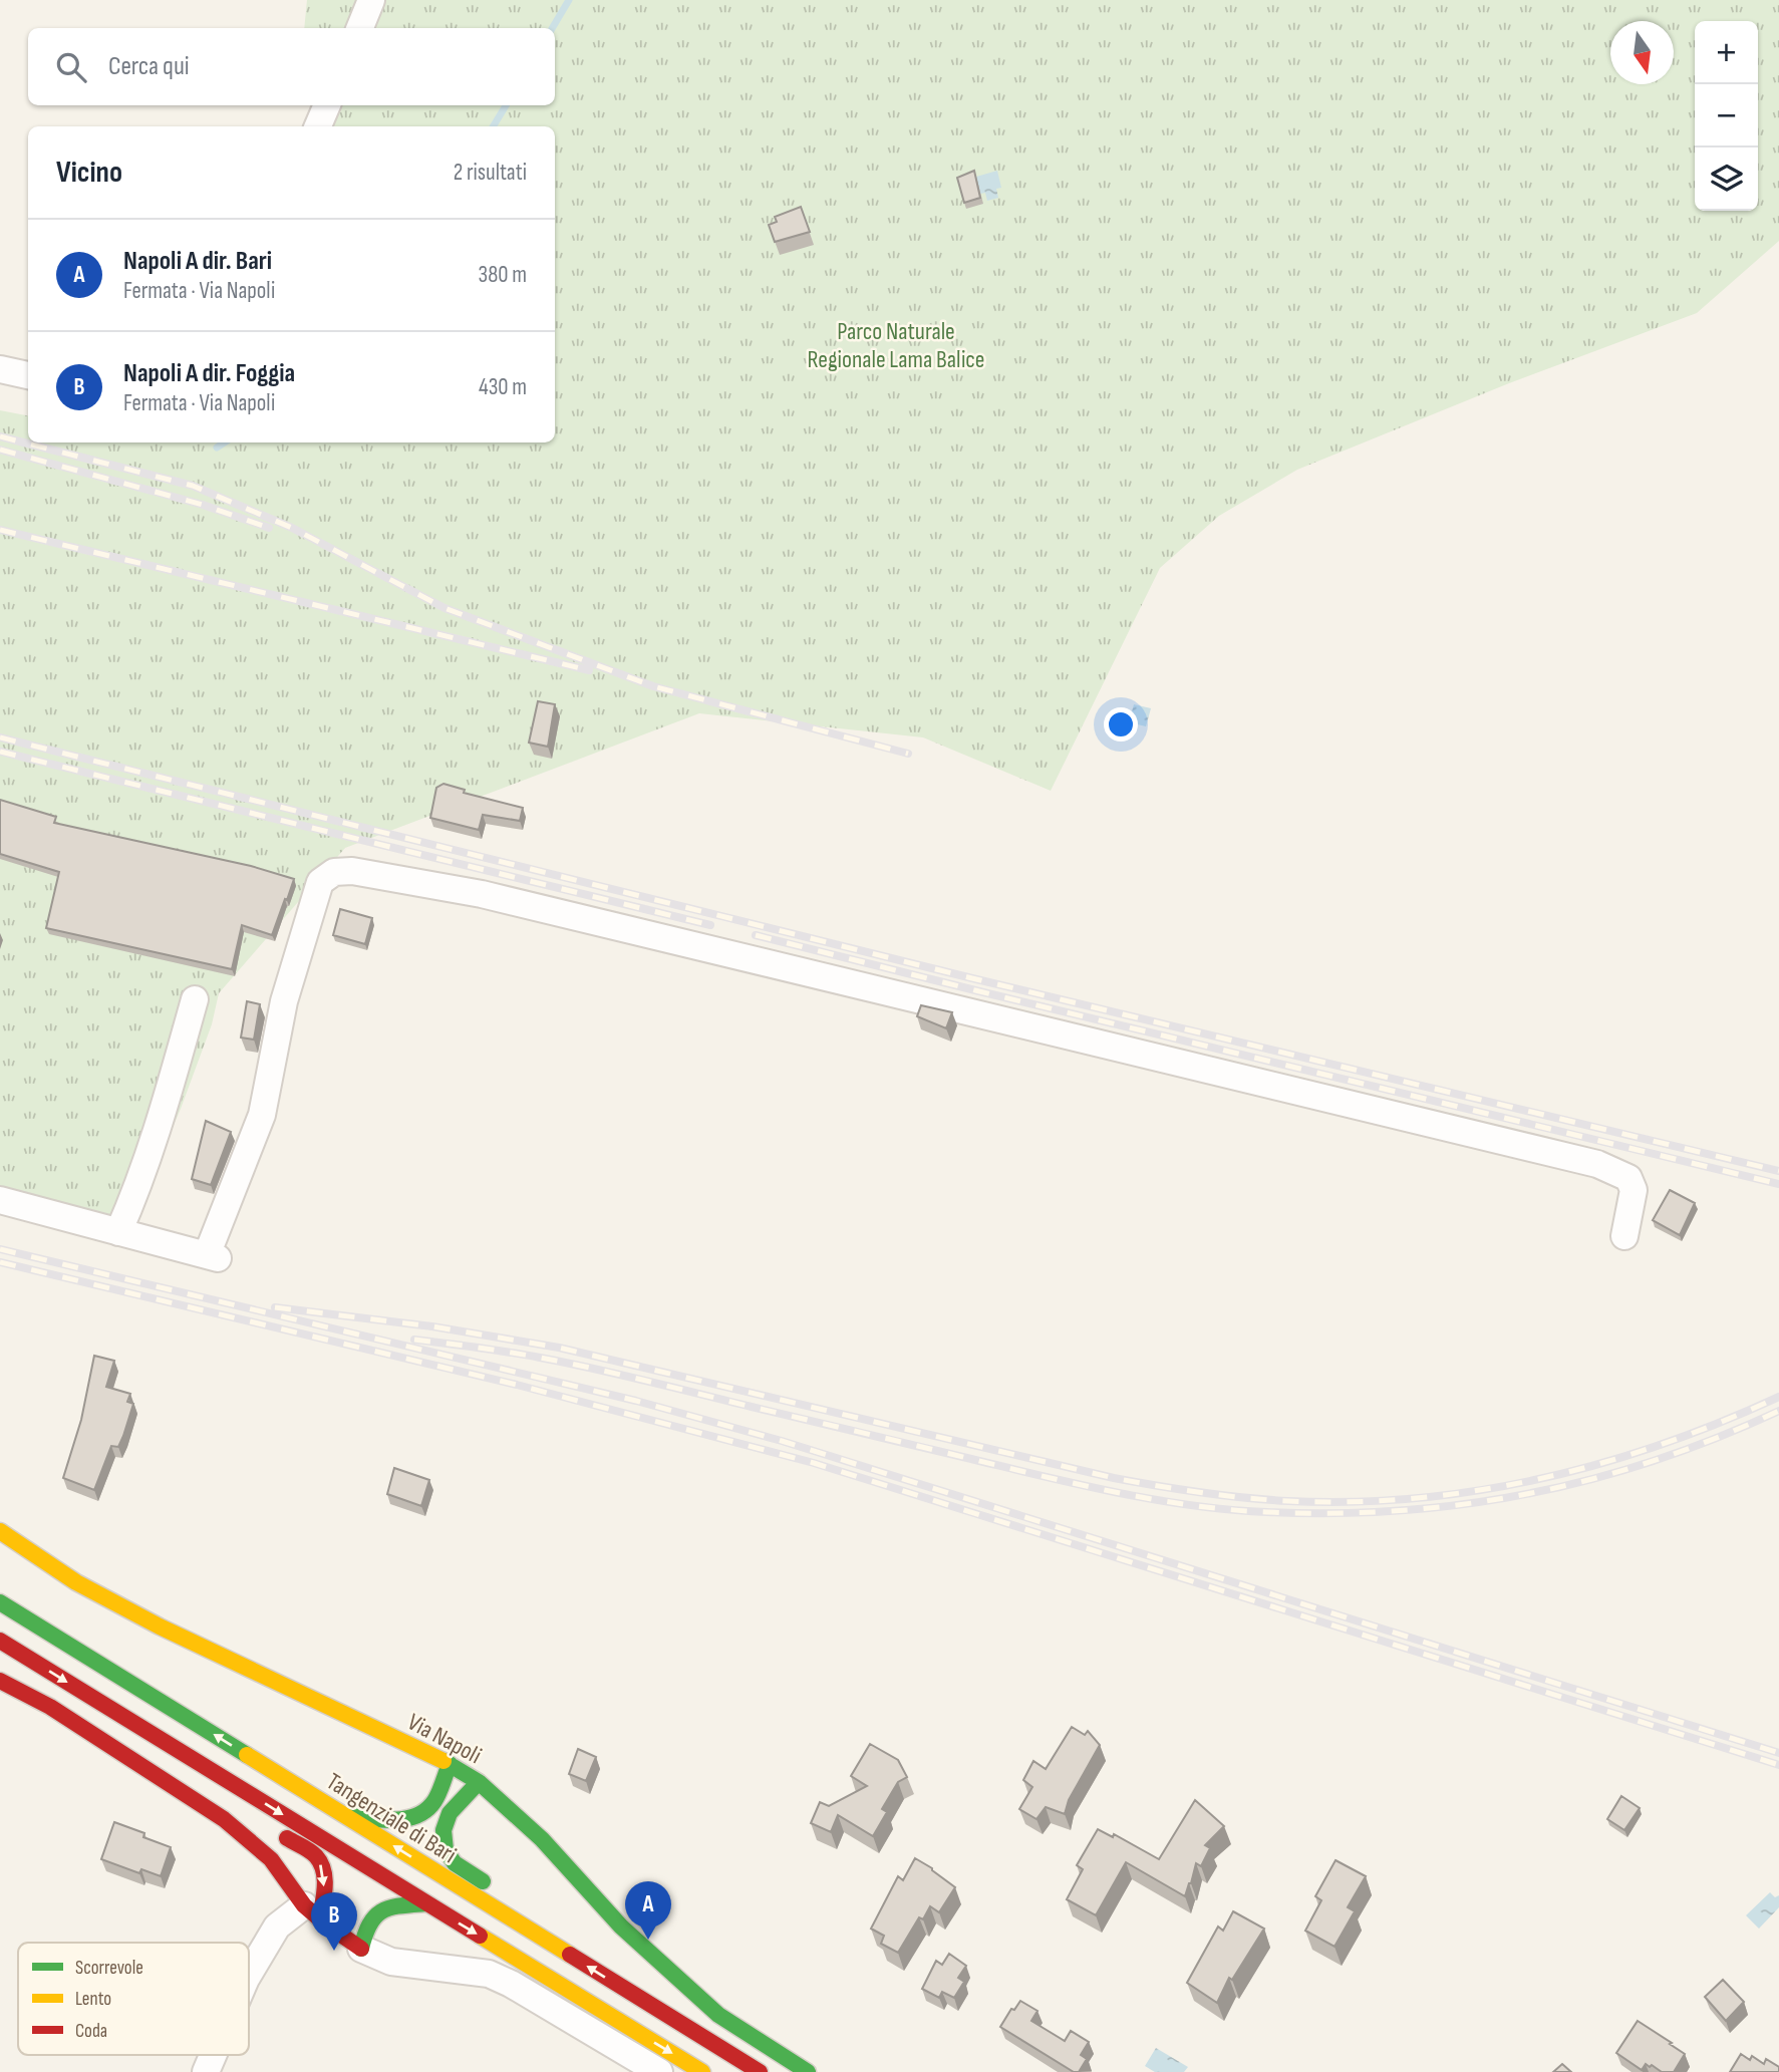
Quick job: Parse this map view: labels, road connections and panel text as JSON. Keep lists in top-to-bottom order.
{
  "streets": {
    "main road": ["Via Napoli", "Tangenziale di Bari"]
  },
  "parks": ["Parco Naturale Regionale Lama Balice"],
  "legend": ["Scorrevole", "Lento", "Coda"],
  "north": "bottom",
  "page": {
    "map_buttons": ["+", "−"],
    "search": "Cerca qui",
    "heading": ["Vicino", "2 risultati"],
    "list": [
      {
        "mark": "A",
        "name": "Napoli A dir. Bari",
        "note": "Fermata · Via Napoli",
        "value": "380 m"
      },
      {
        "mark": "B",
        "name": "Napoli A dir. Foggia",
        "note": "Fermata · Via Napoli",
        "value": "430 m"
      }
    ],
    "pins": ["A", "B"]
  }
}
